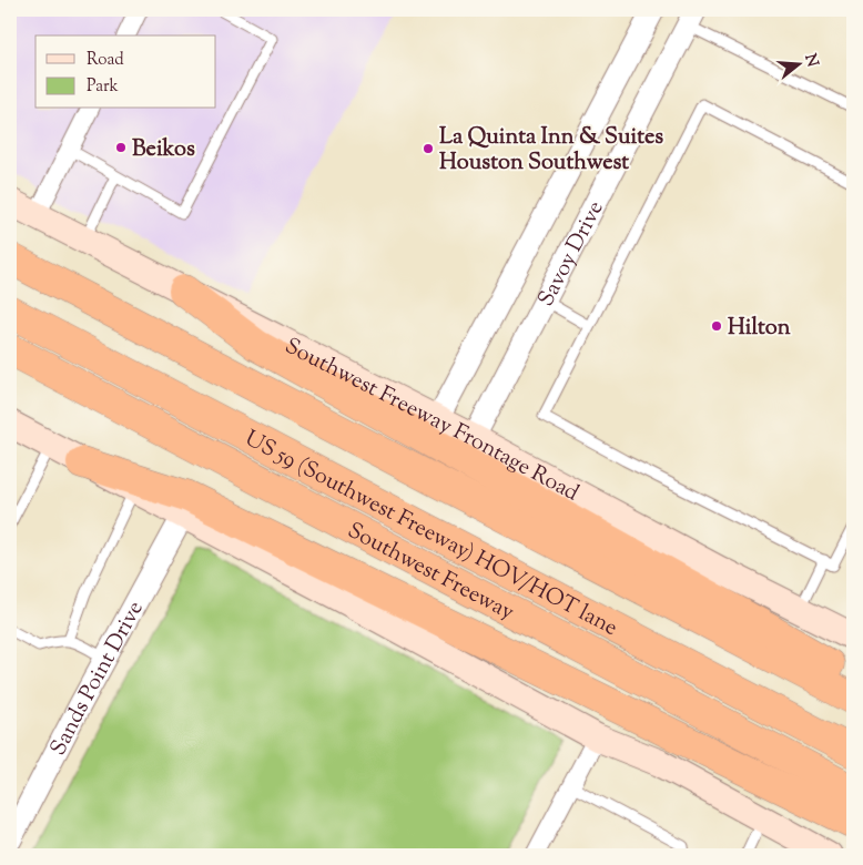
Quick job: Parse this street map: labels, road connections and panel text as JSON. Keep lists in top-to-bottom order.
{
  "streets": {
    "highway": ["US 59 (Southwest Freeway) HOV/HOT lane", "Southwest Freeway"],
    "main road": ["Southwest Freeway Frontage Road"],
    "street": ["Savoy Drive", "Sands Point Drive"]
  },
  "crossings": [
    ["Savoy Drive", "Southwest Freeway Frontage Road"]
  ],
  "places": ["Beikos", "La Quinta Inn & Suites Houston Southwest", "Hilton"],
  "legend": ["Road", "Park"],
  "north": "right"
}
